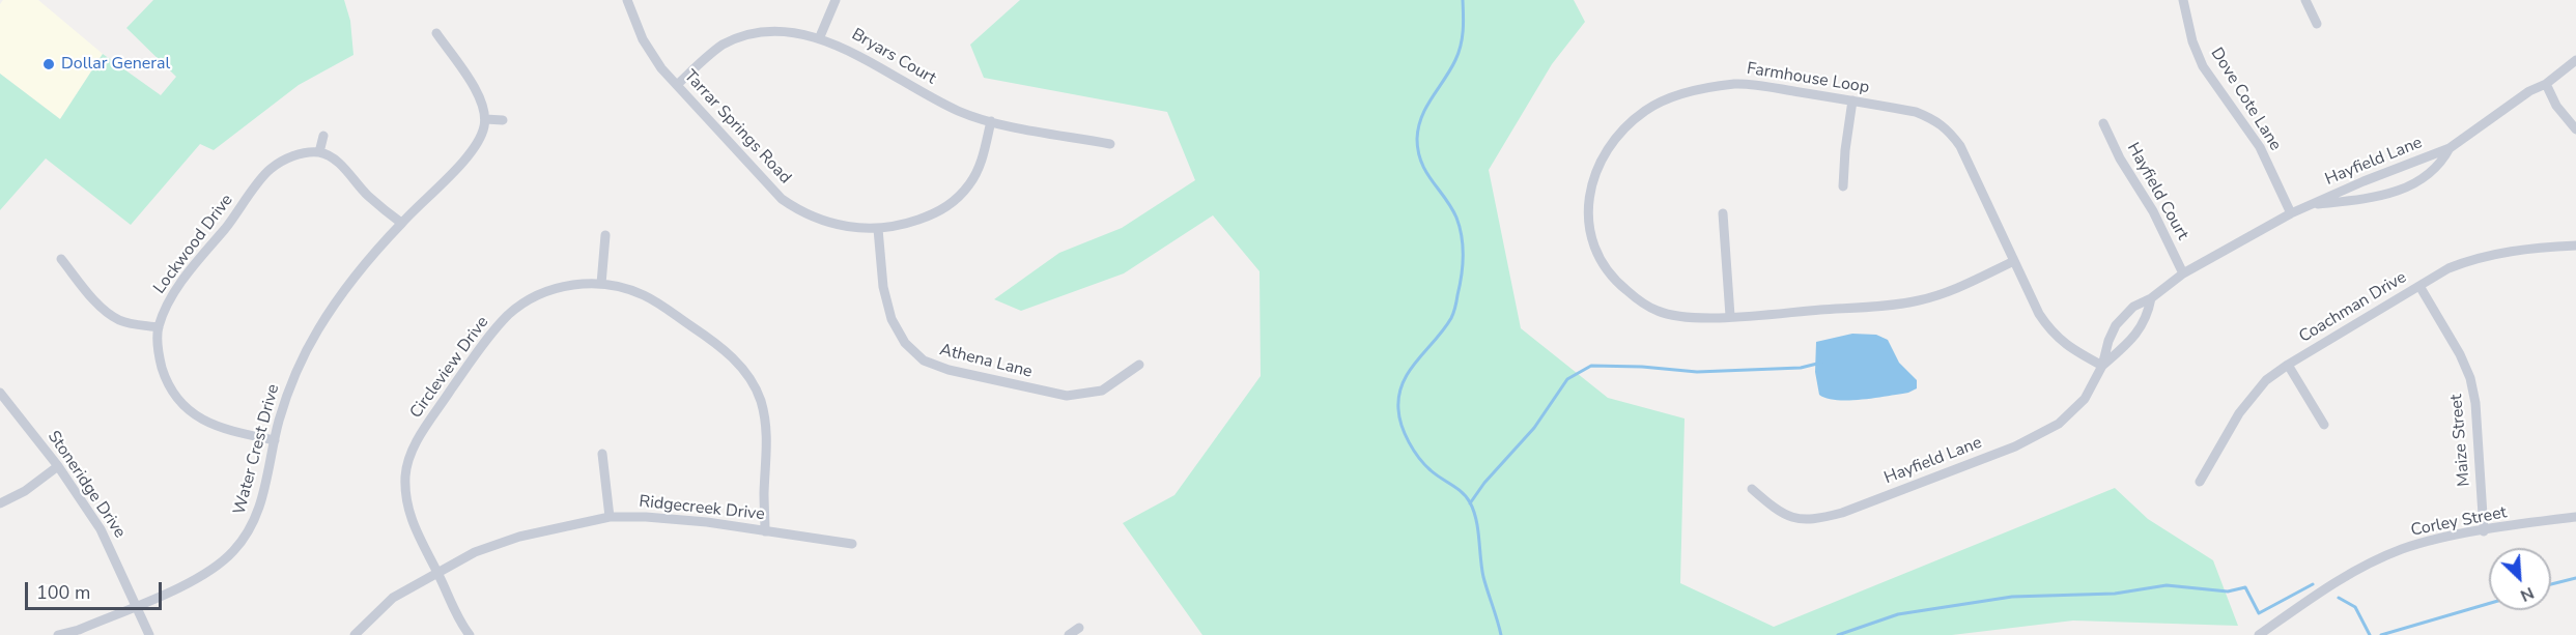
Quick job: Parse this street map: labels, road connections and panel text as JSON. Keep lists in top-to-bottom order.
{
  "streets": {
    "street": [
      "Bryars Court",
      "Farmhouse Loop",
      "Dove Cote Lane",
      "Tarrar Springs Road",
      "Hayfield Lane",
      "Hayfield Court",
      "Lockwood Drive",
      "Coachman Drive",
      "Athena Lane",
      "Circleview Drive",
      "Maize Street",
      "Water Crest Drive",
      "Stoneridge Drive",
      "Ridgecreek Drive",
      "Corley Street"
    ]
  },
  "crossings": [
    ["Bryars Court", "Tarrar Springs Road"],
    ["Farmhouse Loop", "Hayfield Lane"],
    ["Dove Cote Lane", "Hayfield Lane"],
    ["Tarrar Springs Road", "Athena Lane"],
    ["Hayfield Lane", "Hayfield Court"],
    ["Lockwood Drive", "Water Crest Drive"],
    ["Coachman Drive", "Maize Street"],
    ["Circleview Drive", "Ridgecreek Drive"],
    ["Maize Street", "Corley Street"],
    ["Water Crest Drive", "Stoneridge Drive"]
  ],
  "places": ["Dollar General"],
  "scale_bar": "100 m",
  "north": "bottom right"
}
